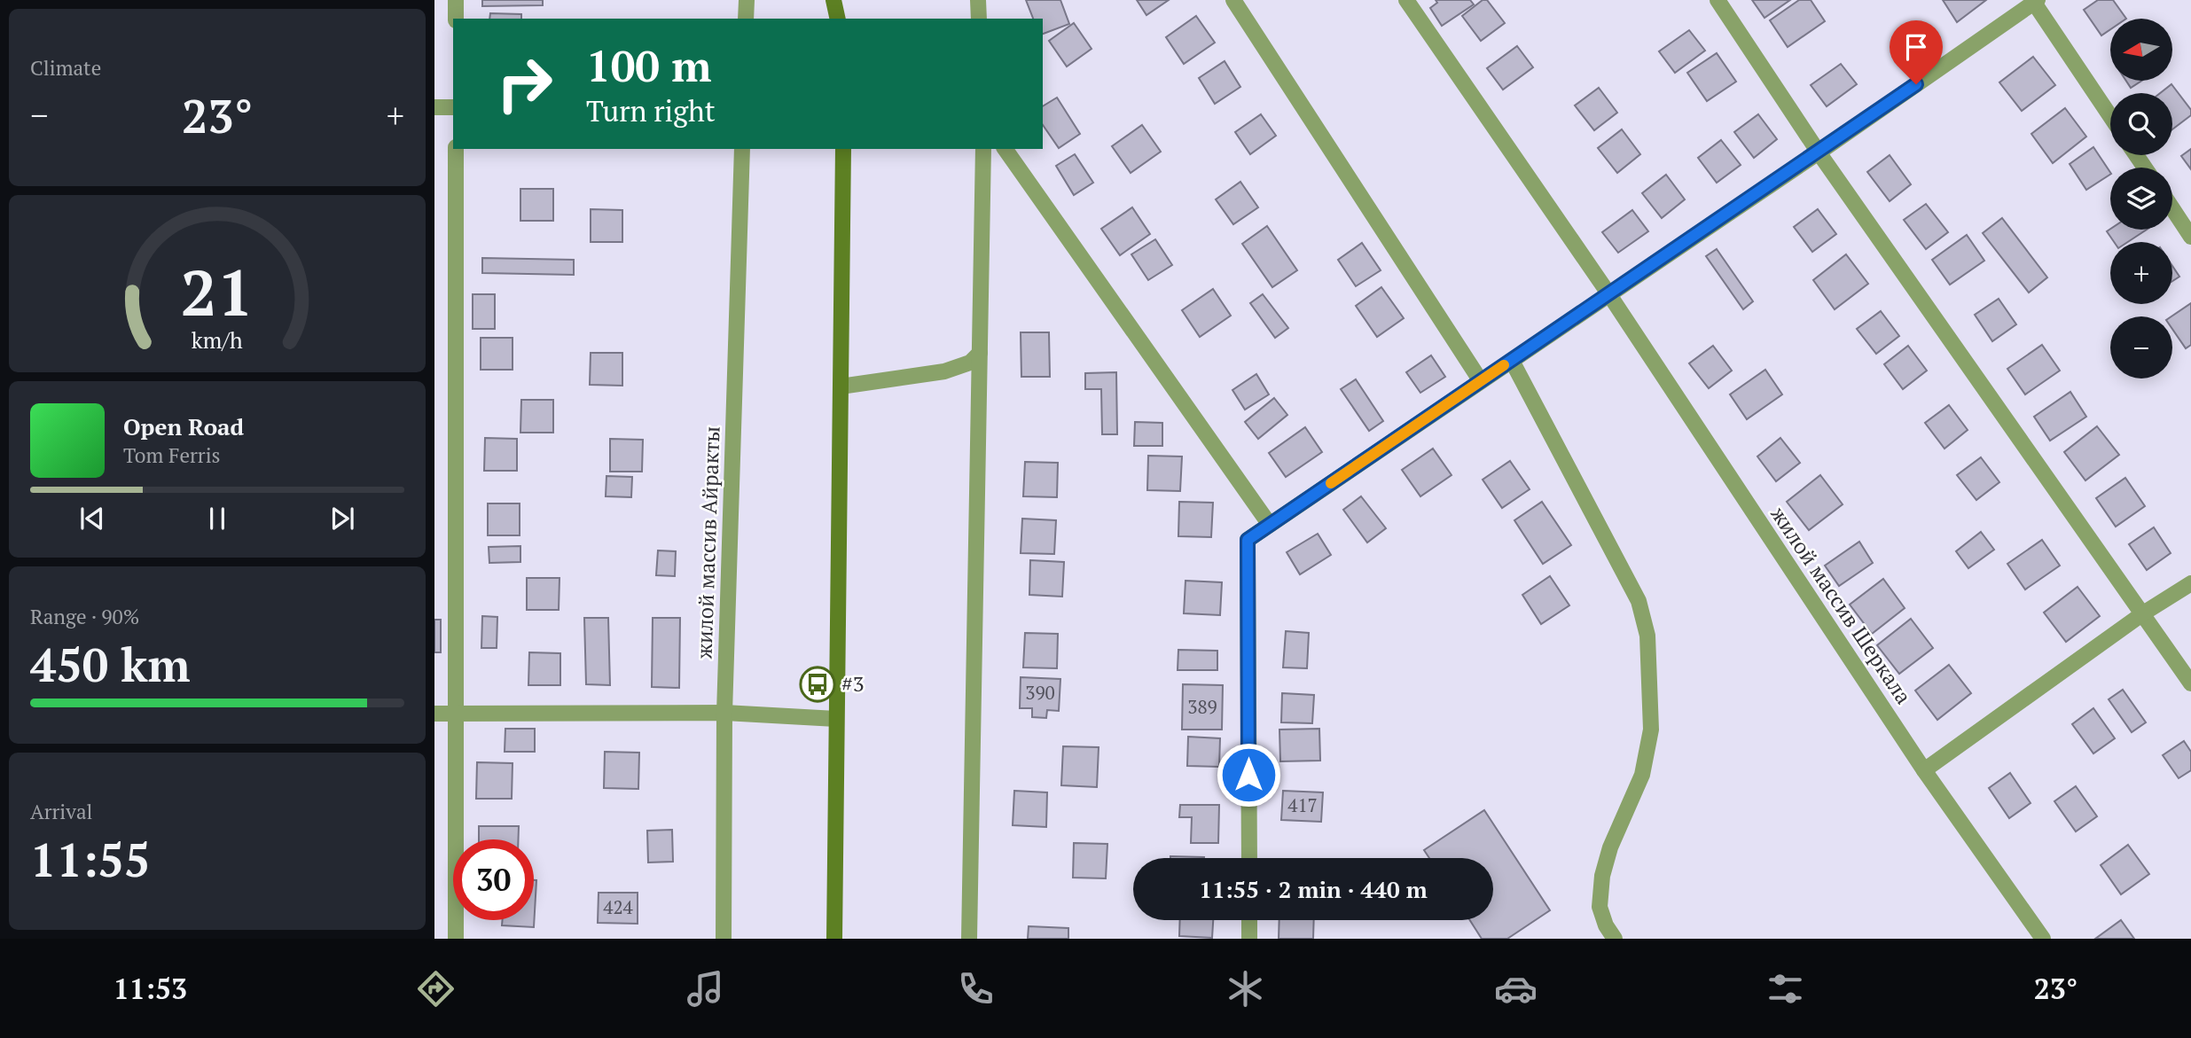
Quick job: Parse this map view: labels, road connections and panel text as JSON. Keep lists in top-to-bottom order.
{
  "streets": {
    "street": ["жилой массив Айракты", "жилой массив Шеркала"]
  },
  "places": {
    "bus stop": ["#3"]
  },
  "house_numbers": [
    "390",
    "389",
    "417",
    "424"
  ],
  "north": "left",
  "page": {
    "tile": [
      "Climate",
      ["Range · 90%", "450 km"],
      ["Arrival", "11:55"]
    ],
    "map_buttons": ["+", "−"],
    "turn": ["100 m", "Turn right"],
    "heat": ["−", "23°", "+"],
    "song": ["Open Road", "Tom Ferris"],
    "limit": "30",
    "trip": "11:55 · 2 min · 440 m",
    "tabs": ["11:53", "23°"],
    "gauge": ["21", "km/h"]
  }
}
